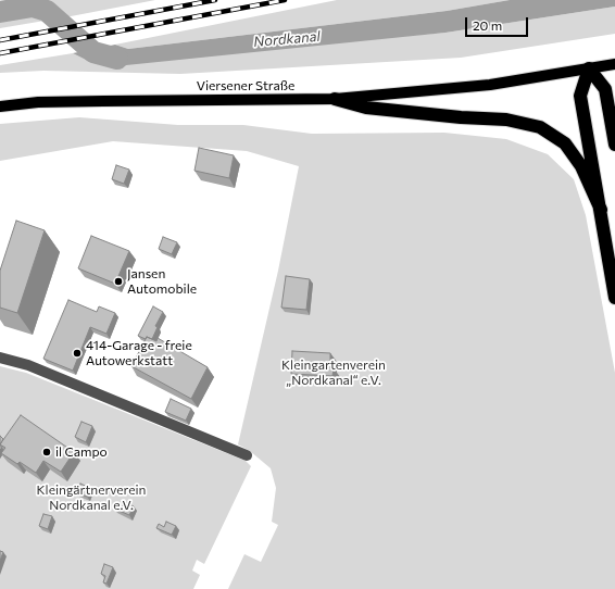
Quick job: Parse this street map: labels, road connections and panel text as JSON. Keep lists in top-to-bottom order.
{
  "streets": {
    "main road": ["Viersener Straße"]
  },
  "water": ["Nordkanal"],
  "parks": ["Kleingartenverein „Nordkanal“ e.V.", "Kleingärtnerverein Nordkanal e.V."],
  "places": ["Jansen Automobile", "414-Garage - freie Autowerkstatt", "il Campo"],
  "scale_bar": "20 m"
}
